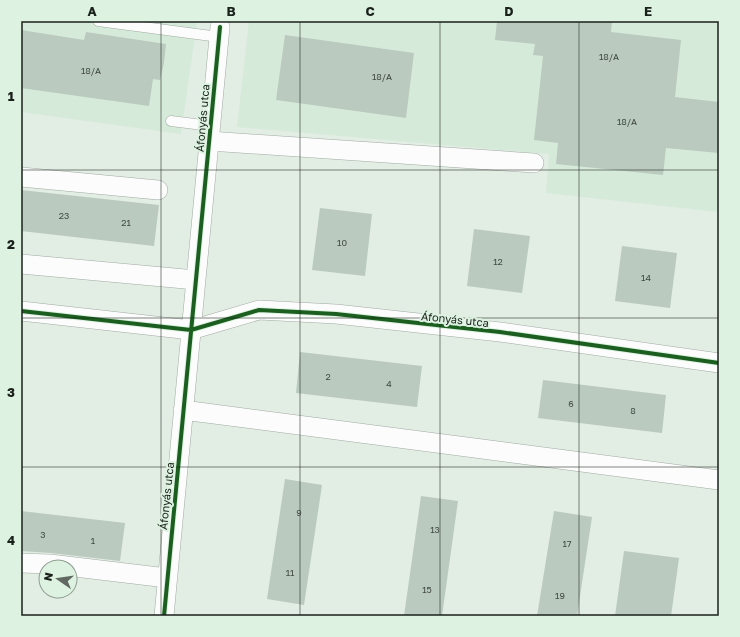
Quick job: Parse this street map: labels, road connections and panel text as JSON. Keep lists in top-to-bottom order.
{
  "streets": {
    "street": ["Áfonyás utca"]
  },
  "house_numbers": [
    "18/A",
    "18/A",
    "18/A",
    "18/A",
    "23",
    "21",
    "10",
    "12",
    "14",
    "2",
    "4",
    "6",
    "8",
    "9",
    "13",
    "3",
    "1",
    "17",
    "11",
    "15",
    "19"
  ],
  "north": "left",
  "grid": {
    "columns": [
      "A",
      "B",
      "C",
      "D",
      "E"
    ],
    "rows": [
      "1",
      "2",
      "3",
      "4"
    ]
  }
}
